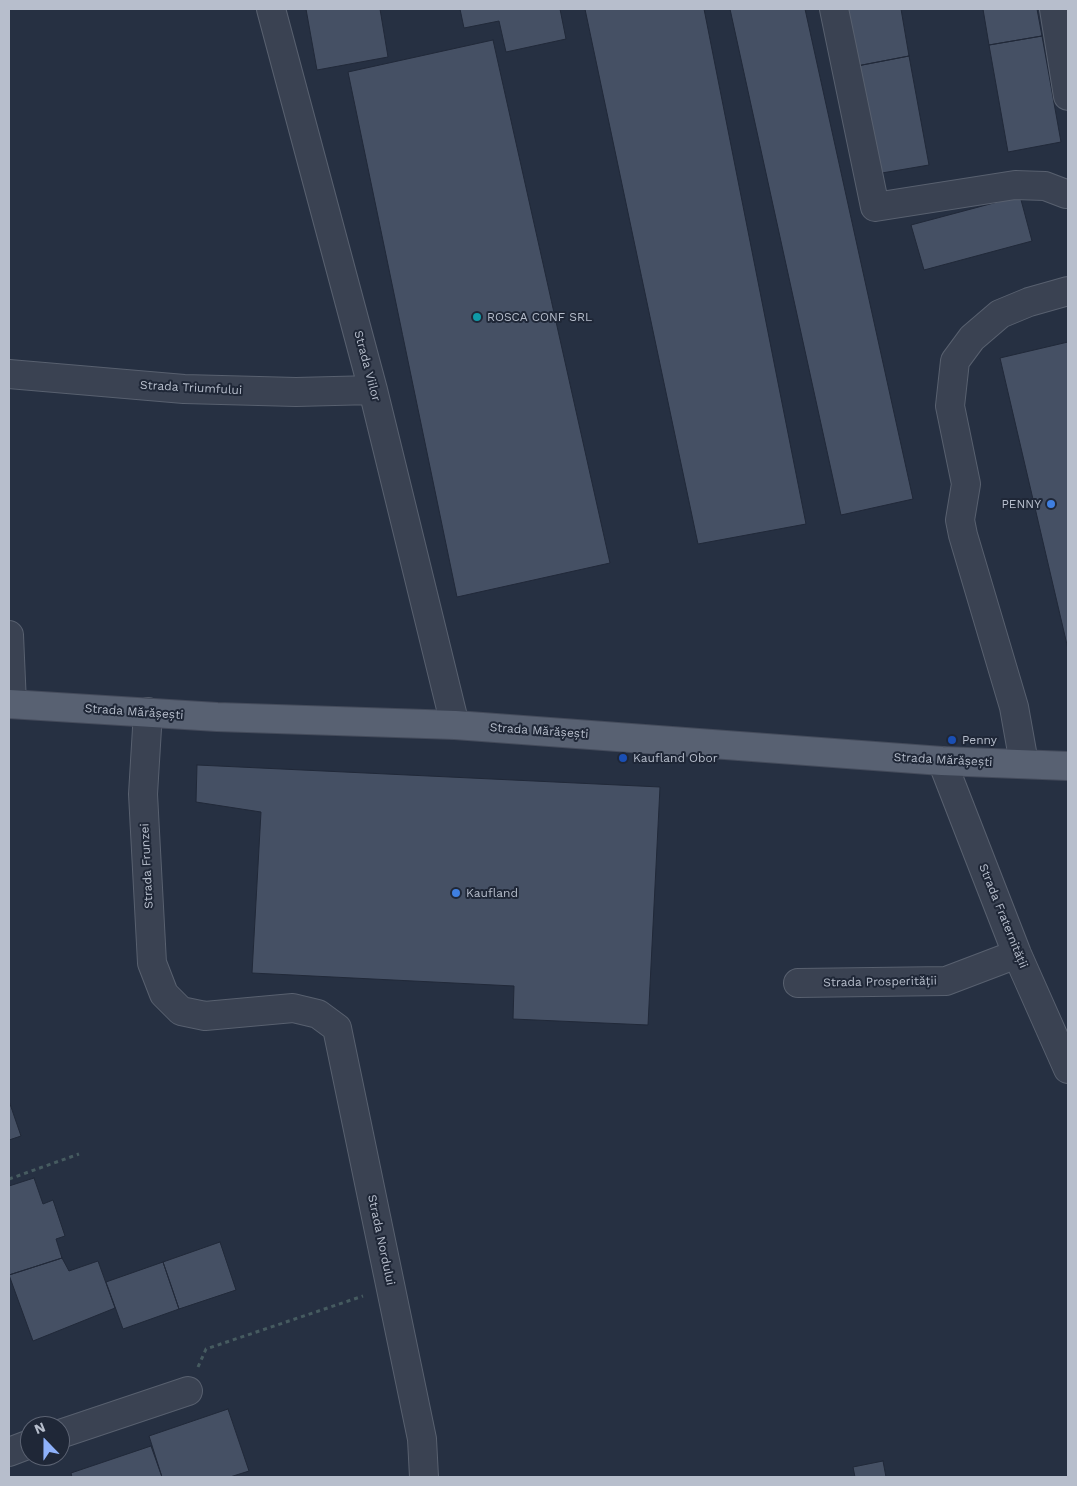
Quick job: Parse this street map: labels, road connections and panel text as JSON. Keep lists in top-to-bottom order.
{
  "streets": {
    "main road": ["Strada Mărășești"],
    "street": [
      "Strada Viilor",
      "Strada Triumfului",
      "Strada Frunzei",
      "Strada Fraternității",
      "Strada Prosperității",
      "Strada Nordului"
    ]
  },
  "crossings": [
    ["Strada Viilor", "Strada Triumfului"],
    ["Strada Viilor", "Strada Mărășești"],
    ["Strada Mărășești", "Strada Frunzei"],
    ["Strada Mărășești", "Strada Fraternității"],
    ["Strada Frunzei", "Strada Nordului"],
    ["Strada Fraternității", "Strada Prosperității"]
  ],
  "places": [
    "ROSCA CONF SRL",
    "PENNY",
    "Penny",
    "Kaufland Obor",
    "Kaufland"
  ],
  "north": "top"
}
